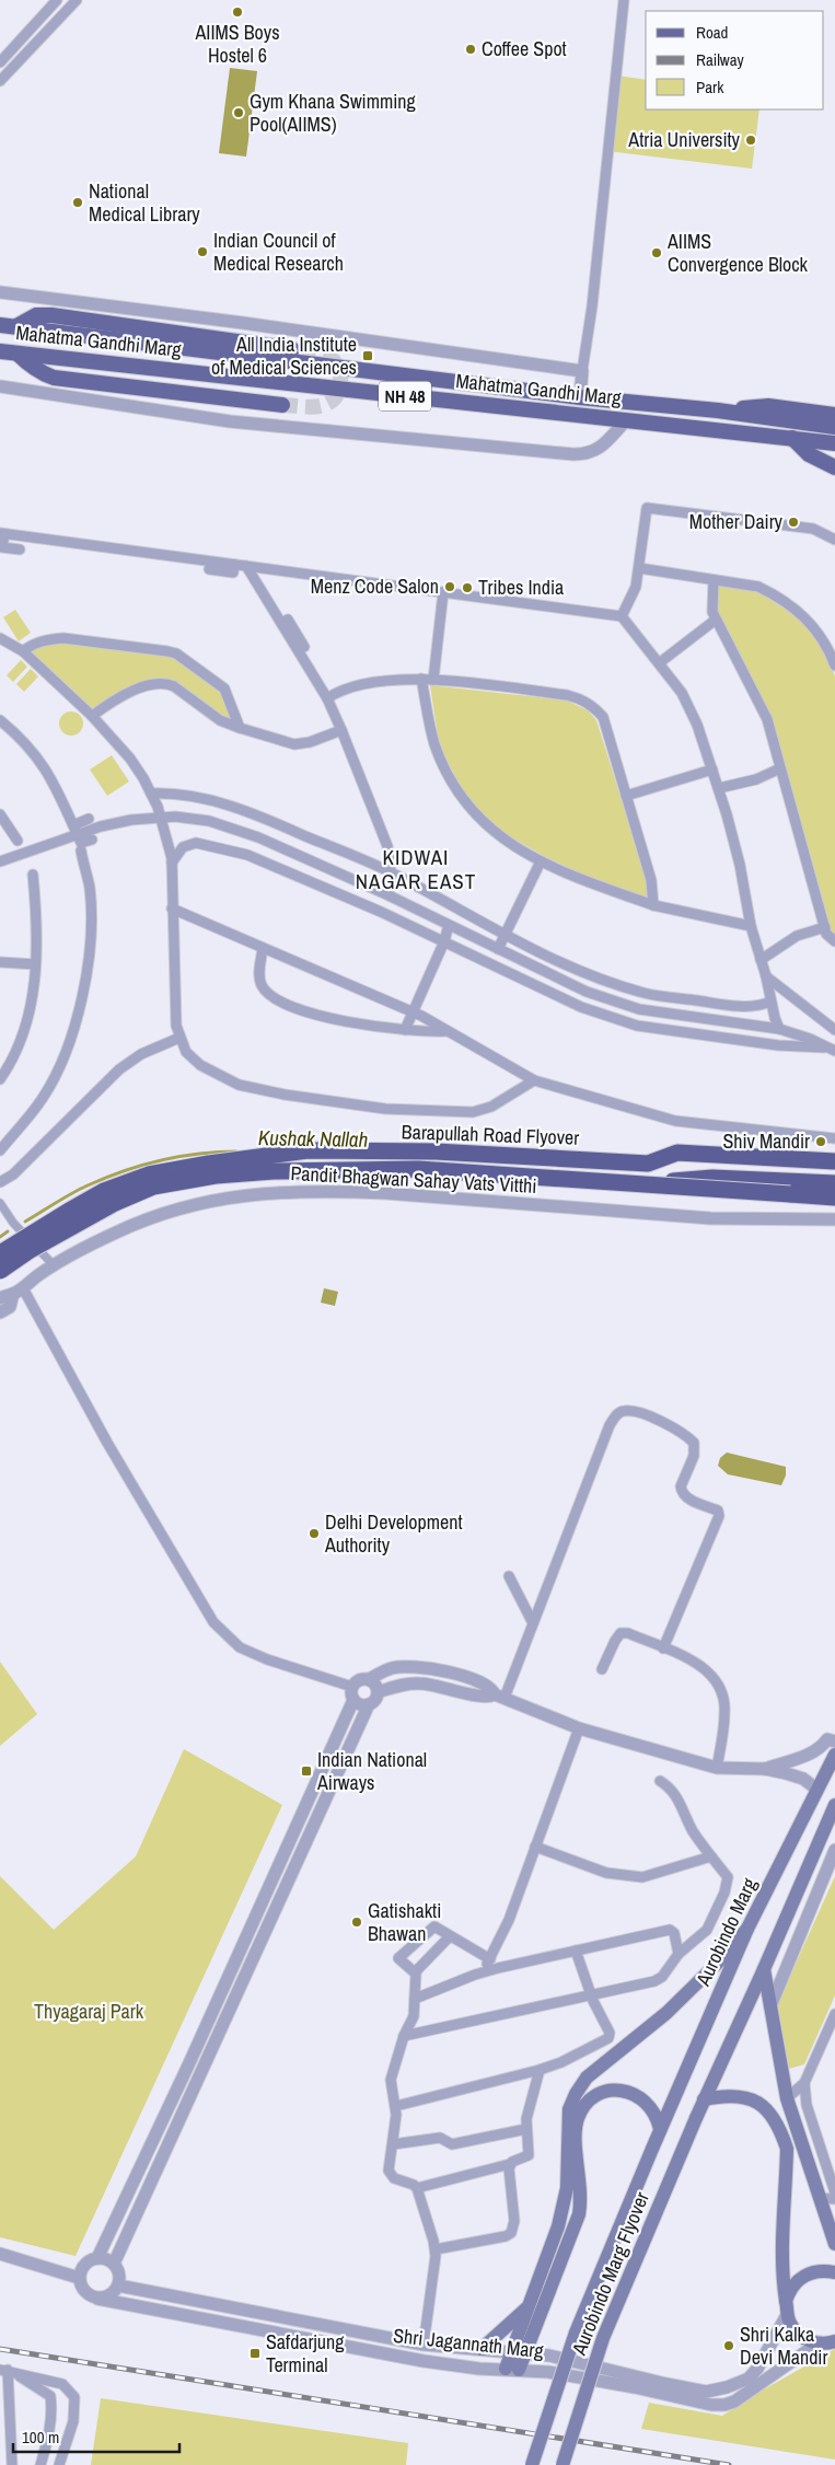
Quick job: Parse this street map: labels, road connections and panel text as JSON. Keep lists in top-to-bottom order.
{
  "streets": {
    "highway": ["Barapullah Road Flyover"],
    "main road": [
      "Mahatma Gandhi Marg",
      "NH 48",
      "Aurobindo Marg",
      "Aurobindo Marg Flyover"
    ],
    "street": ["Pandit Bhagwan Sahay Vats Vitthi", "Shri Jagannath Marg"]
  },
  "crossings": [
    ["Aurobindo Marg", "Aurobindo Marg Flyover"]
  ],
  "districts": ["KIDWAI NAGAR EAST"],
  "water": ["Kushak Nallah"],
  "parks": ["Thyagaraj Park"],
  "places": {
    "other": [
      "AIIMS Boys Hostel 6",
      "Coffee Spot",
      "Gym Khana Swimming Pool(AIIMS)",
      "Atria University",
      "National Medical Library",
      "Indian Council of Medical Research",
      "AIIMS Convergence Block",
      "Mother Dairy",
      "Menz Code Salon",
      "Tribes India",
      "Shiv Mandir",
      "Delhi Development Authority",
      "Gatishakti Bhawan",
      "Shri Kalka Devi Mandir"
    ],
    "transit": ["All India Institute of Medical Sciences", "Indian National Airways", "Safdarjung Terminal"]
  },
  "legend": ["Road", "Railway", "Park"],
  "scale_bar": "100 m"
}
